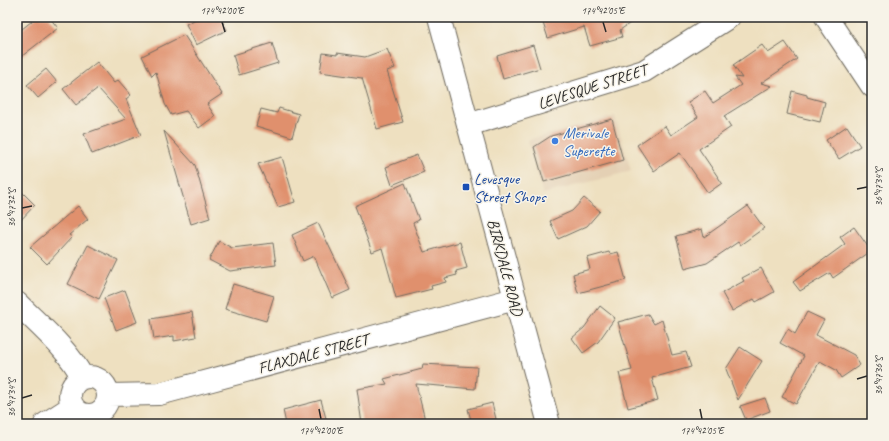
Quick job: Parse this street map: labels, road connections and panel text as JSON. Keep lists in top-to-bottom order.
{
  "streets": {
    "street": ["LEVESQUE STREET", "BIRKDALE ROAD", "FLAXDALE STREET"]
  },
  "crossings": [
    ["LEVESQUE STREET", "BIRKDALE ROAD"],
    ["BIRKDALE ROAD", "FLAXDALE STREET"]
  ],
  "places": {
    "other": ["Merivale Superette"],
    "transit": ["Levesque Street Shops"]
  },
  "coordinates": [
    "174°42'00\"E",
    "174°42'05\"E",
    "36°47'34\"S",
    "36°47'32\"S",
    "36°47'36\"S"
  ]
}
